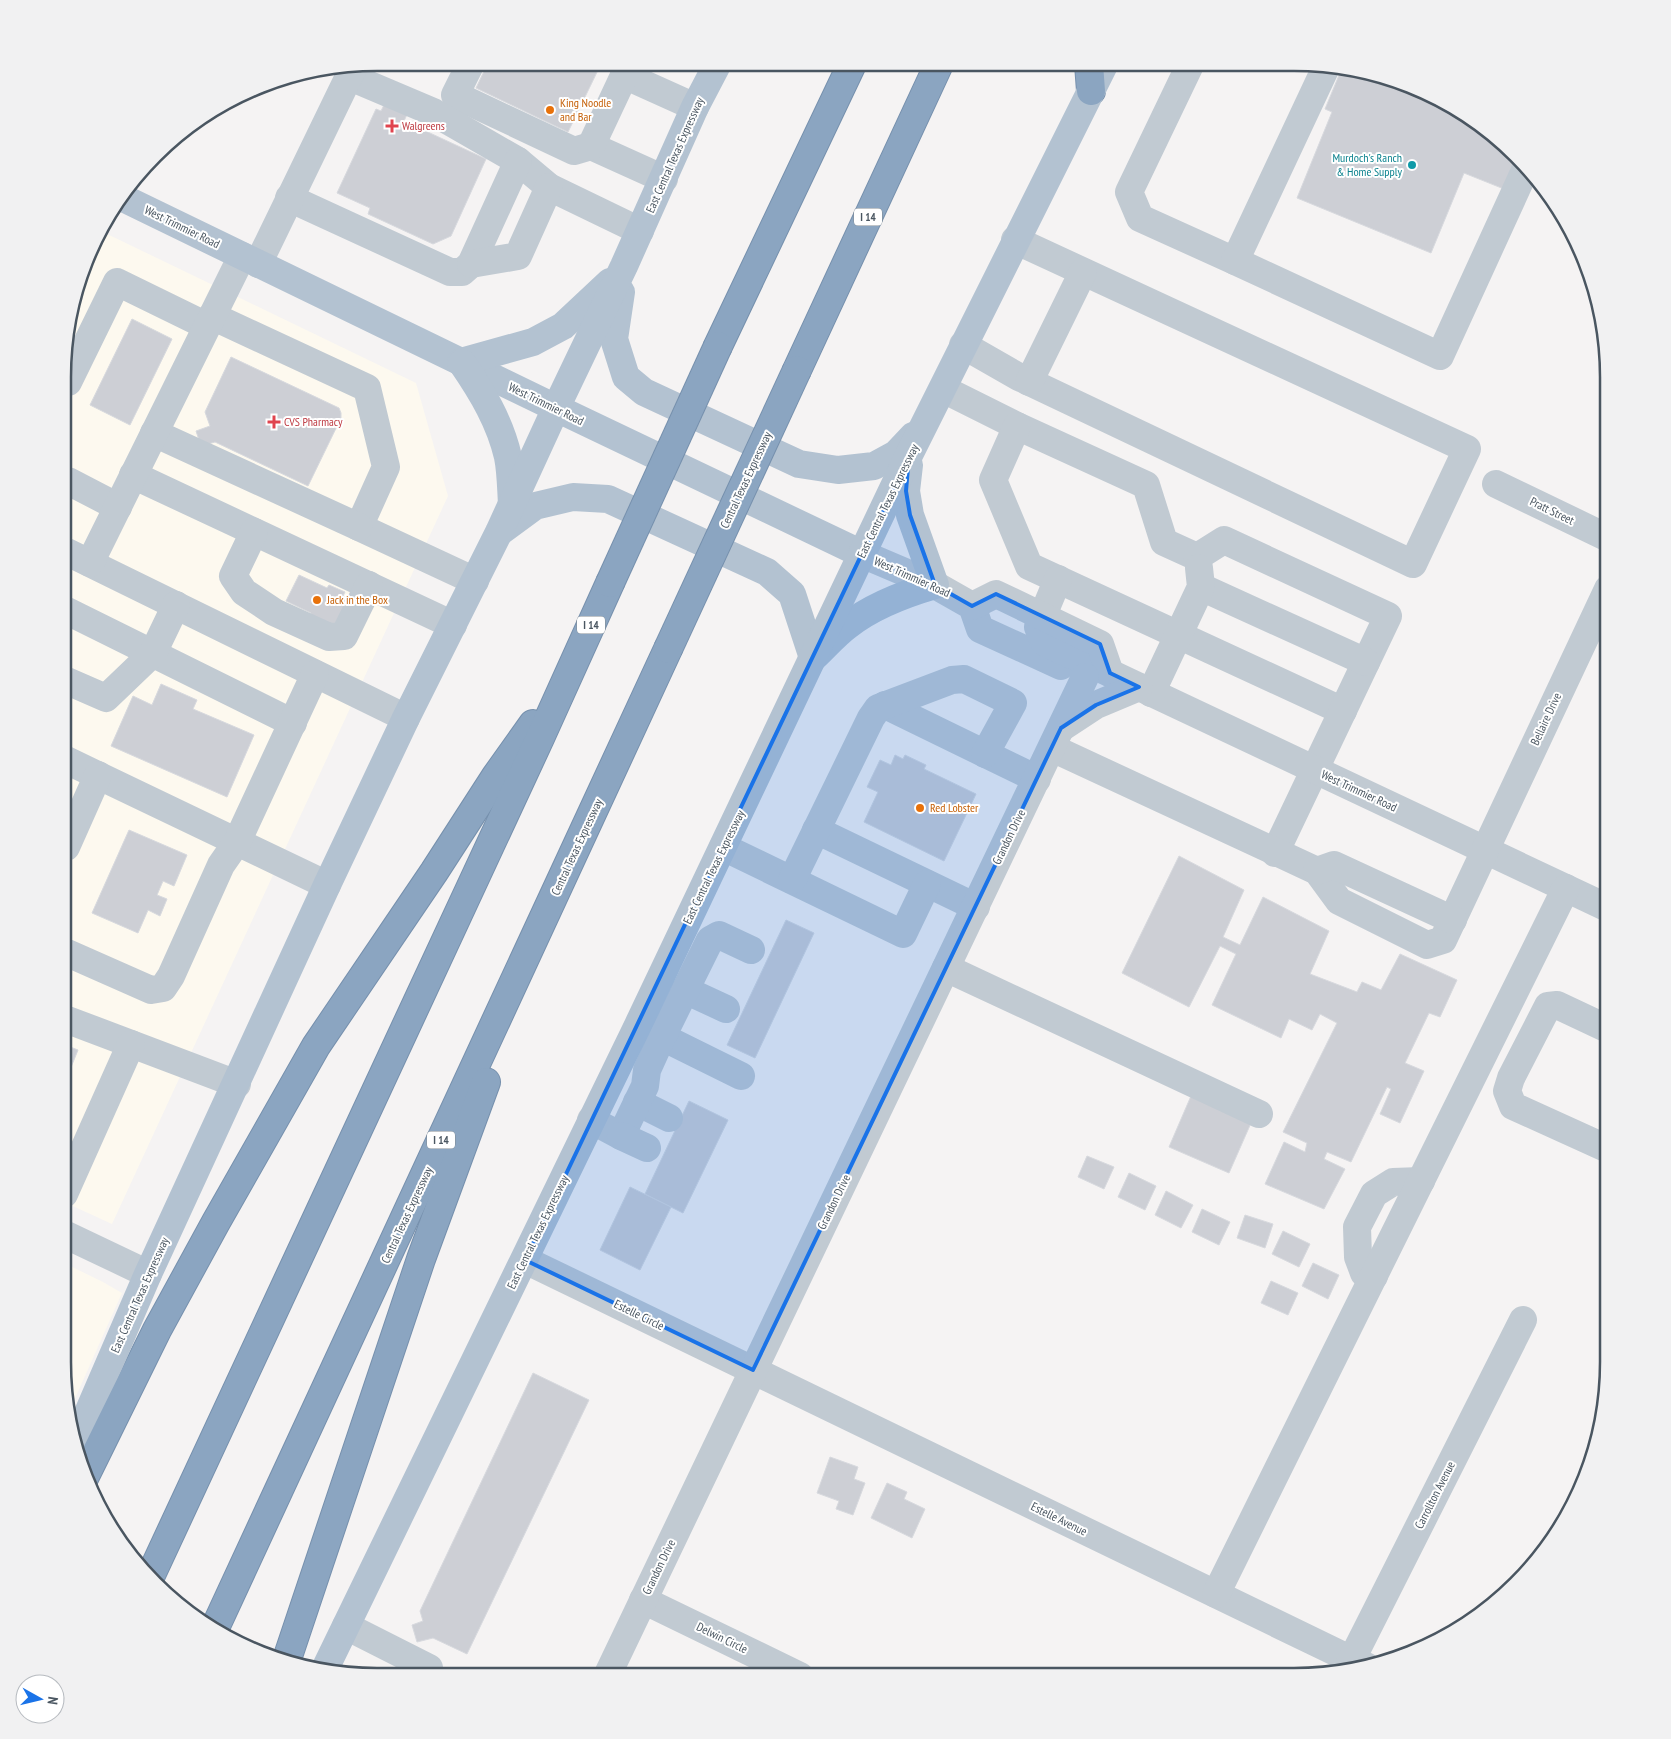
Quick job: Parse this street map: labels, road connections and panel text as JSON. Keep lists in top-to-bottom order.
{
  "streets": {
    "highway": ["I 14", "Central Texas Expressway"],
    "main road": ["East Central Texas Expressway", "West Trimmier Road"],
    "street": [
      "Pratt Street",
      "Bellaire Drive",
      "Grandon Drive",
      "Estelle Circle",
      "Carrollton Avenue",
      "Estelle Avenue",
      "Delwin Circle"
    ]
  },
  "crossings": [
    ["East Central Texas Expressway", "West Trimmier Road"],
    ["East Central Texas Expressway", "Estelle Circle"],
    ["West Trimmier Road", "Bellaire Drive"],
    ["West Trimmier Road", "Grandon Drive"],
    ["Grandon Drive", "Estelle Circle"],
    ["Grandon Drive", "Estelle Avenue"],
    ["Grandon Drive", "Delwin Circle"],
    ["Estelle Circle", "Estelle Avenue"]
  ],
  "places": {
    "other": [
      "King Noodle and Bar",
      "Murdoch's Ranch & Home Supply",
      "Jack in the Box",
      "Red Lobster"
    ],
    "health": ["Walgreens", "CVS Pharmacy"]
  },
  "north": "right"
}
